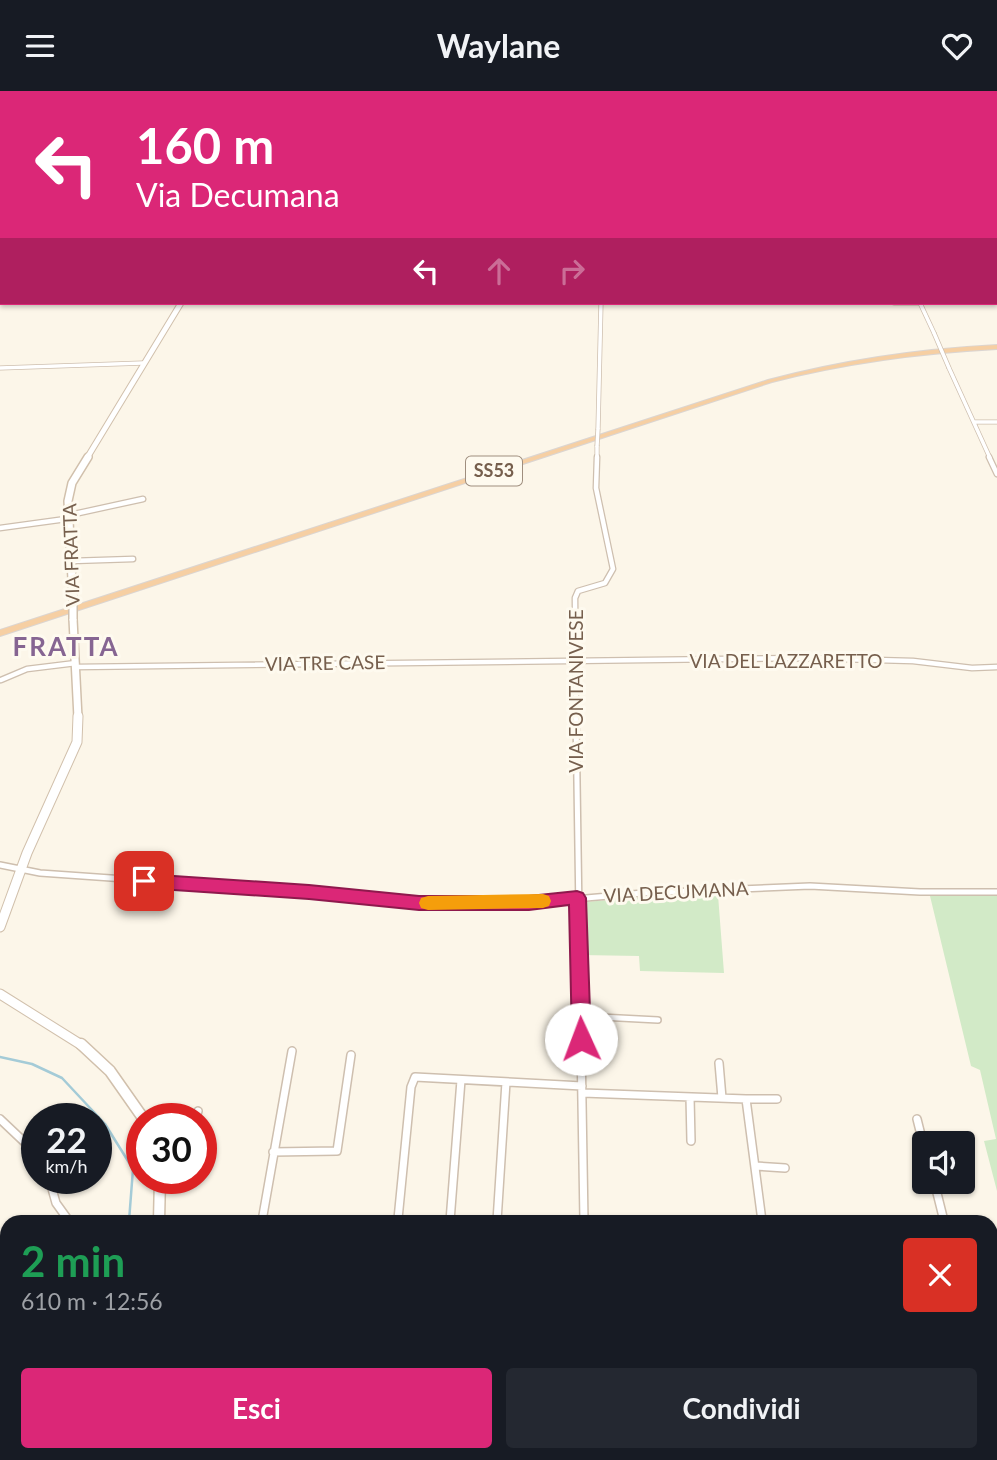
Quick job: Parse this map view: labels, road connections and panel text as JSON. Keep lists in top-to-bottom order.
{
  "streets": {
    "highway": ["SS53"],
    "main road": ["VIA FRATTA"],
    "street": [
      "VIA DEL LAZZARETTO",
      "VIA TRE CASE",
      "VIA FONTANIVESE",
      "VIA DECUMANA"
    ]
  },
  "crossings": [
    ["VIA FRATTA", "VIA TRE CASE"],
    ["VIA FRATTA", "VIA DECUMANA"],
    ["VIA DEL LAZZARETTO", "VIA TRE CASE"],
    ["VIA DEL LAZZARETTO", "VIA FONTANIVESE"],
    ["VIA TRE CASE", "VIA FONTANIVESE"],
    ["VIA FONTANIVESE", "VIA DECUMANA"]
  ],
  "districts": ["FRATTA"],
  "page": {
    "header": "Waylane",
    "turn": ["160 m", "Via Decumana"],
    "speed": "22 km/h",
    "limit": "30",
    "heading": ["2 min", "610 m · 12:56"],
    "buttons": ["Esci", "Condividi"]
  }
}
